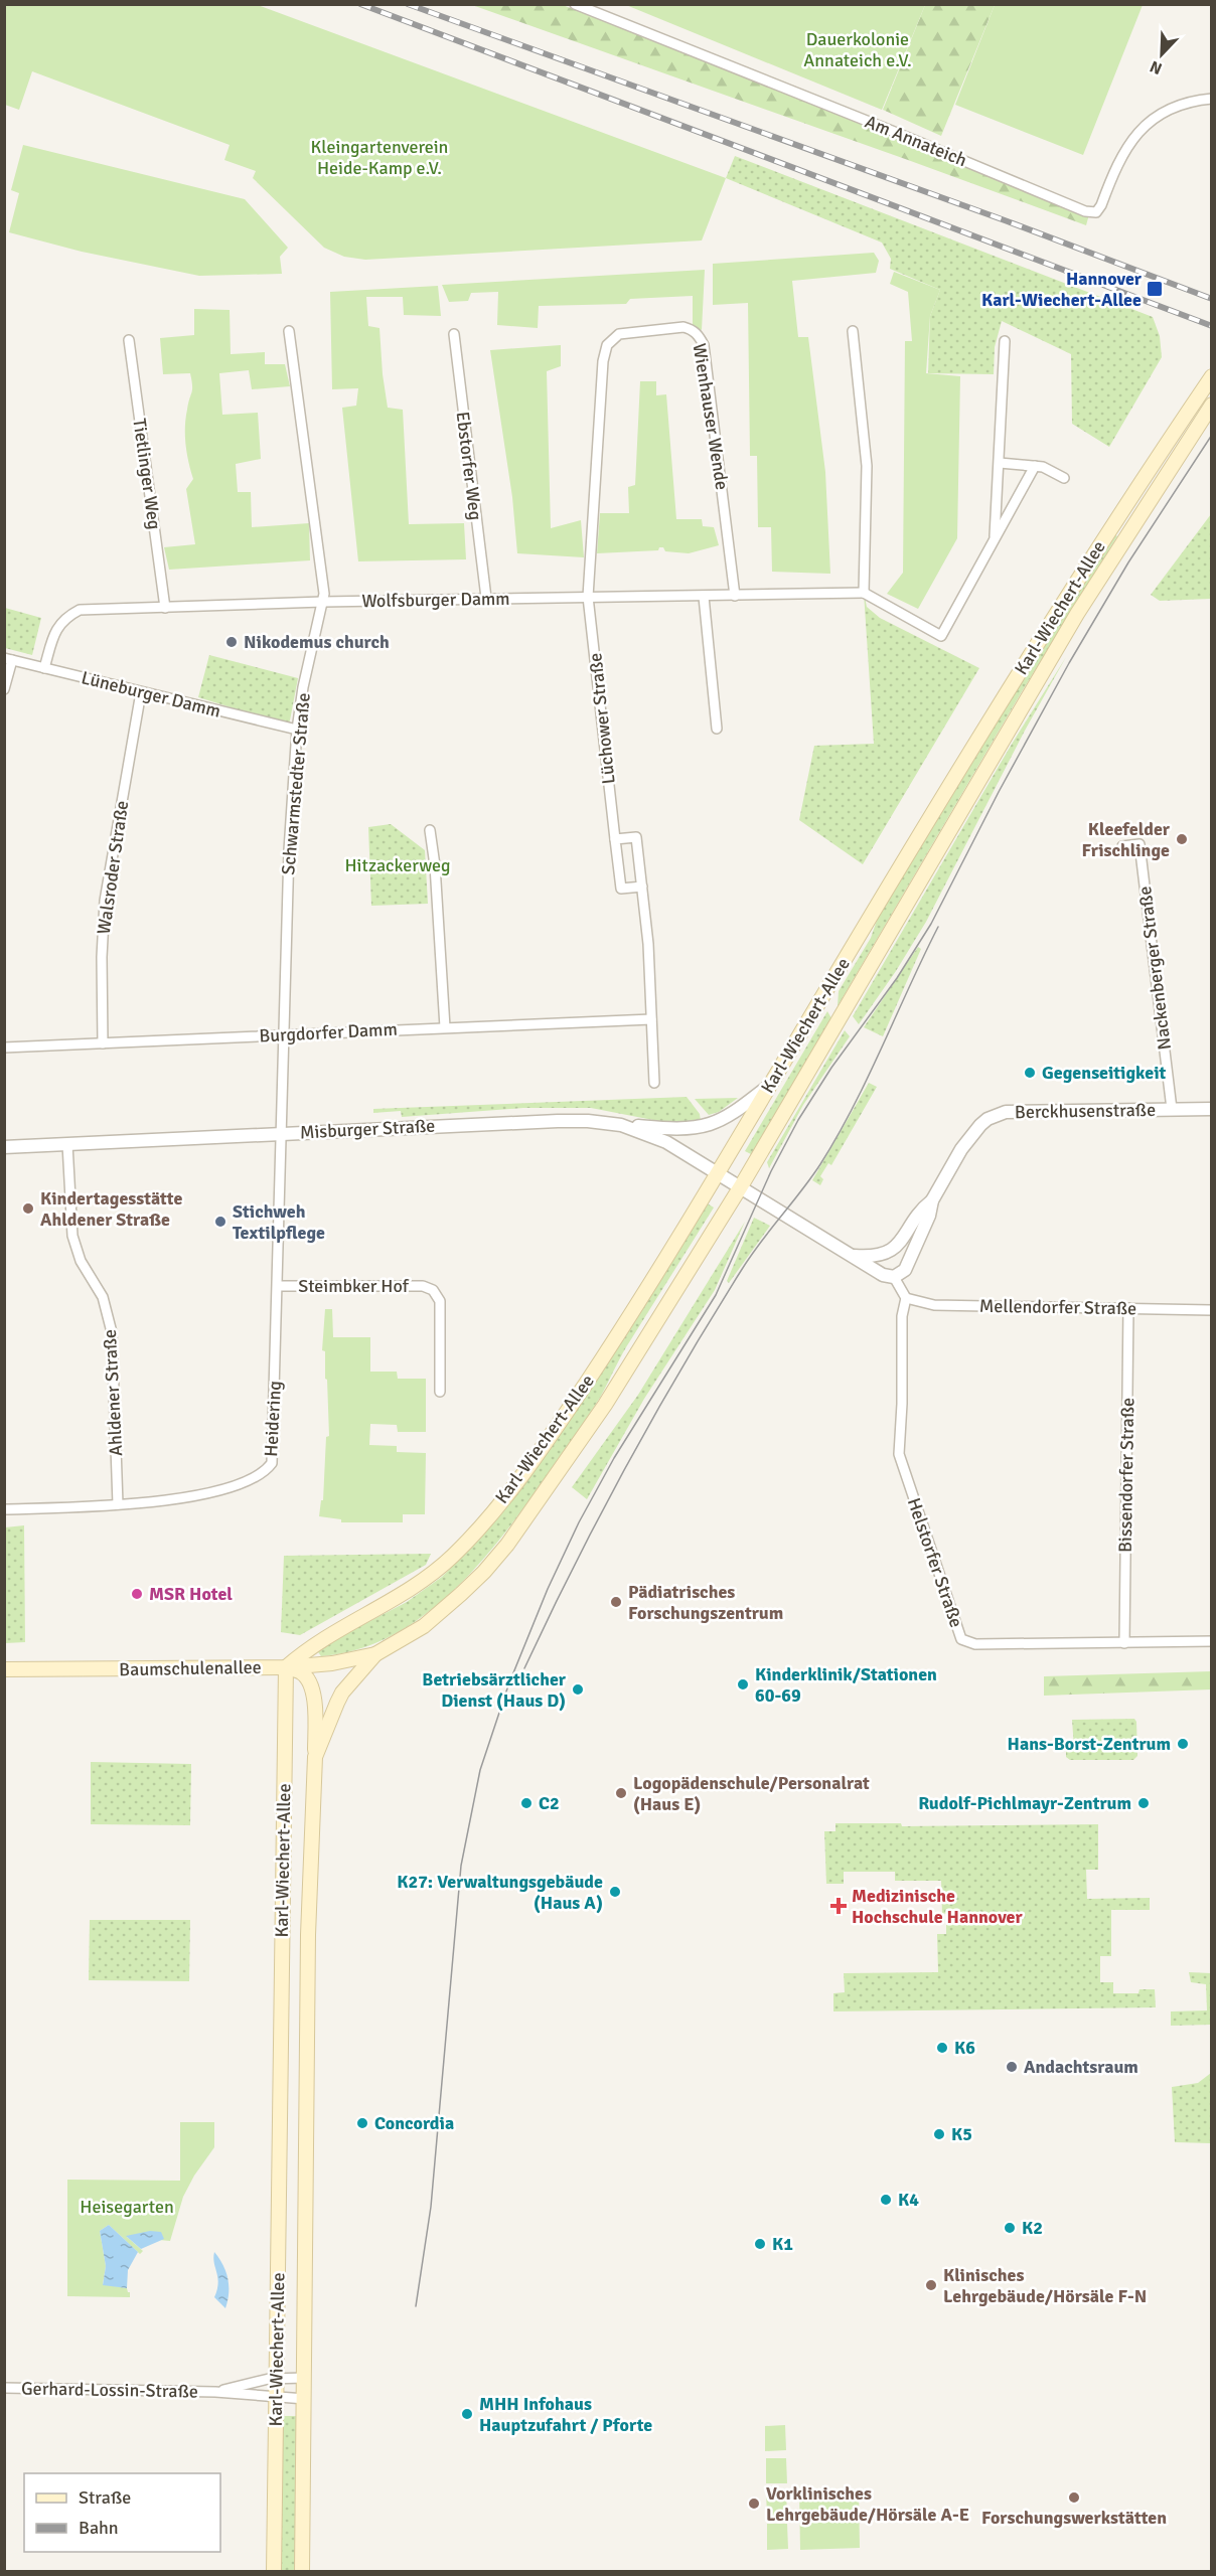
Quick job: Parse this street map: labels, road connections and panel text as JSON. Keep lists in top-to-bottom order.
{
  "streets": {
    "main road": ["Karl-Wiechert-Allee", "Baumschulenallee"],
    "street": [
      "Am Annateich",
      "Wienhauser Wende",
      "Ebstorfer Weg",
      "Tietlinger Weg",
      "Wolfsburger Damm",
      "Lüneburger Damm",
      "Lüchower Straße",
      "Schwarmstedter Straße",
      "Walsroder Straße",
      "Nackenberger Straße",
      "Burgdorfer Damm",
      "Berckhusenstraße",
      "Misburger Straße",
      "Steimbker Hof",
      "Mellendorfer Straße",
      "Ahldener Straße",
      "Heidering",
      "Bissendorfer Straße",
      "Helstorfer Straße",
      "Gerhard-Lossin-Straße"
    ]
  },
  "crossings": [
    ["Wienhauser Wende", "Wolfsburger Damm"],
    ["Wienhauser Wende", "Lüchower Straße"],
    ["Ebstorfer Weg", "Wolfsburger Damm"],
    ["Tietlinger Weg", "Wolfsburger Damm"],
    ["Wolfsburger Damm", "Lüneburger Damm"],
    ["Wolfsburger Damm", "Lüchower Straße"],
    ["Wolfsburger Damm", "Schwarmstedter Straße"],
    ["Karl-Wiechert-Allee", "Misburger Straße"],
    ["Karl-Wiechert-Allee", "Baumschulenallee"],
    ["Karl-Wiechert-Allee", "Gerhard-Lossin-Straße"],
    ["Lüneburger Damm", "Schwarmstedter Straße"],
    ["Lüneburger Damm", "Walsroder Straße"],
    ["Schwarmstedter Straße", "Burgdorfer Damm"],
    ["Schwarmstedter Straße", "Misburger Straße"],
    ["Schwarmstedter Straße", "Heidering"],
    ["Walsroder Straße", "Burgdorfer Damm"],
    ["Nackenberger Straße", "Berckhusenstraße"],
    ["Misburger Straße", "Ahldener Straße"],
    ["Misburger Straße", "Heidering"],
    ["Steimbker Hof", "Heidering"],
    ["Mellendorfer Straße", "Bissendorfer Straße"],
    ["Mellendorfer Straße", "Helstorfer Straße"],
    ["Ahldener Straße", "Heidering"],
    ["Bissendorfer Straße", "Helstorfer Straße"]
  ],
  "parks": [
    "Dauerkolonie Annateich e.V.",
    "Kleingartenverein Heide-Kamp e.V.",
    "Hitzackerweg",
    "Heisegarten"
  ],
  "places": {
    "transit": ["Hannover Karl-Wiechert-Allee"],
    "other": [
      "Nikodemus church",
      "Kleefelder Frischlinge",
      "Gegenseitigkeit",
      "Kindertagesstätte Ahldener Straße",
      "Stichweh Textilpflege",
      "MSR Hotel",
      "Pädiatrisches Forschungszentrum",
      "Kinderklinik/Stationen 60-69",
      "Betriebsärztlicher Dienst (Haus D)",
      "Hans-Borst-Zentrum",
      "Logopädenschule/Personalrat (Haus E)",
      "C2",
      "Rudolf-Pichlmayr-Zentrum",
      "K27: Verwaltungsgebäude (Haus A)",
      "K6",
      "Andachtsraum",
      "Concordia",
      "K5",
      "K4",
      "K2",
      "K1",
      "Klinisches Lehrgebäude/Hörsäle F-N",
      "MHH Infohaus Hauptzufahrt / Pforte",
      "Forschungswerkstätten",
      "Vorklinisches Lehrgebäude/Hörsäle A-E"
    ],
    "health": ["Medizinische Hochschule Hannover"]
  },
  "legend": ["Straße", "Bahn"],
  "north": "bottom left"
}
